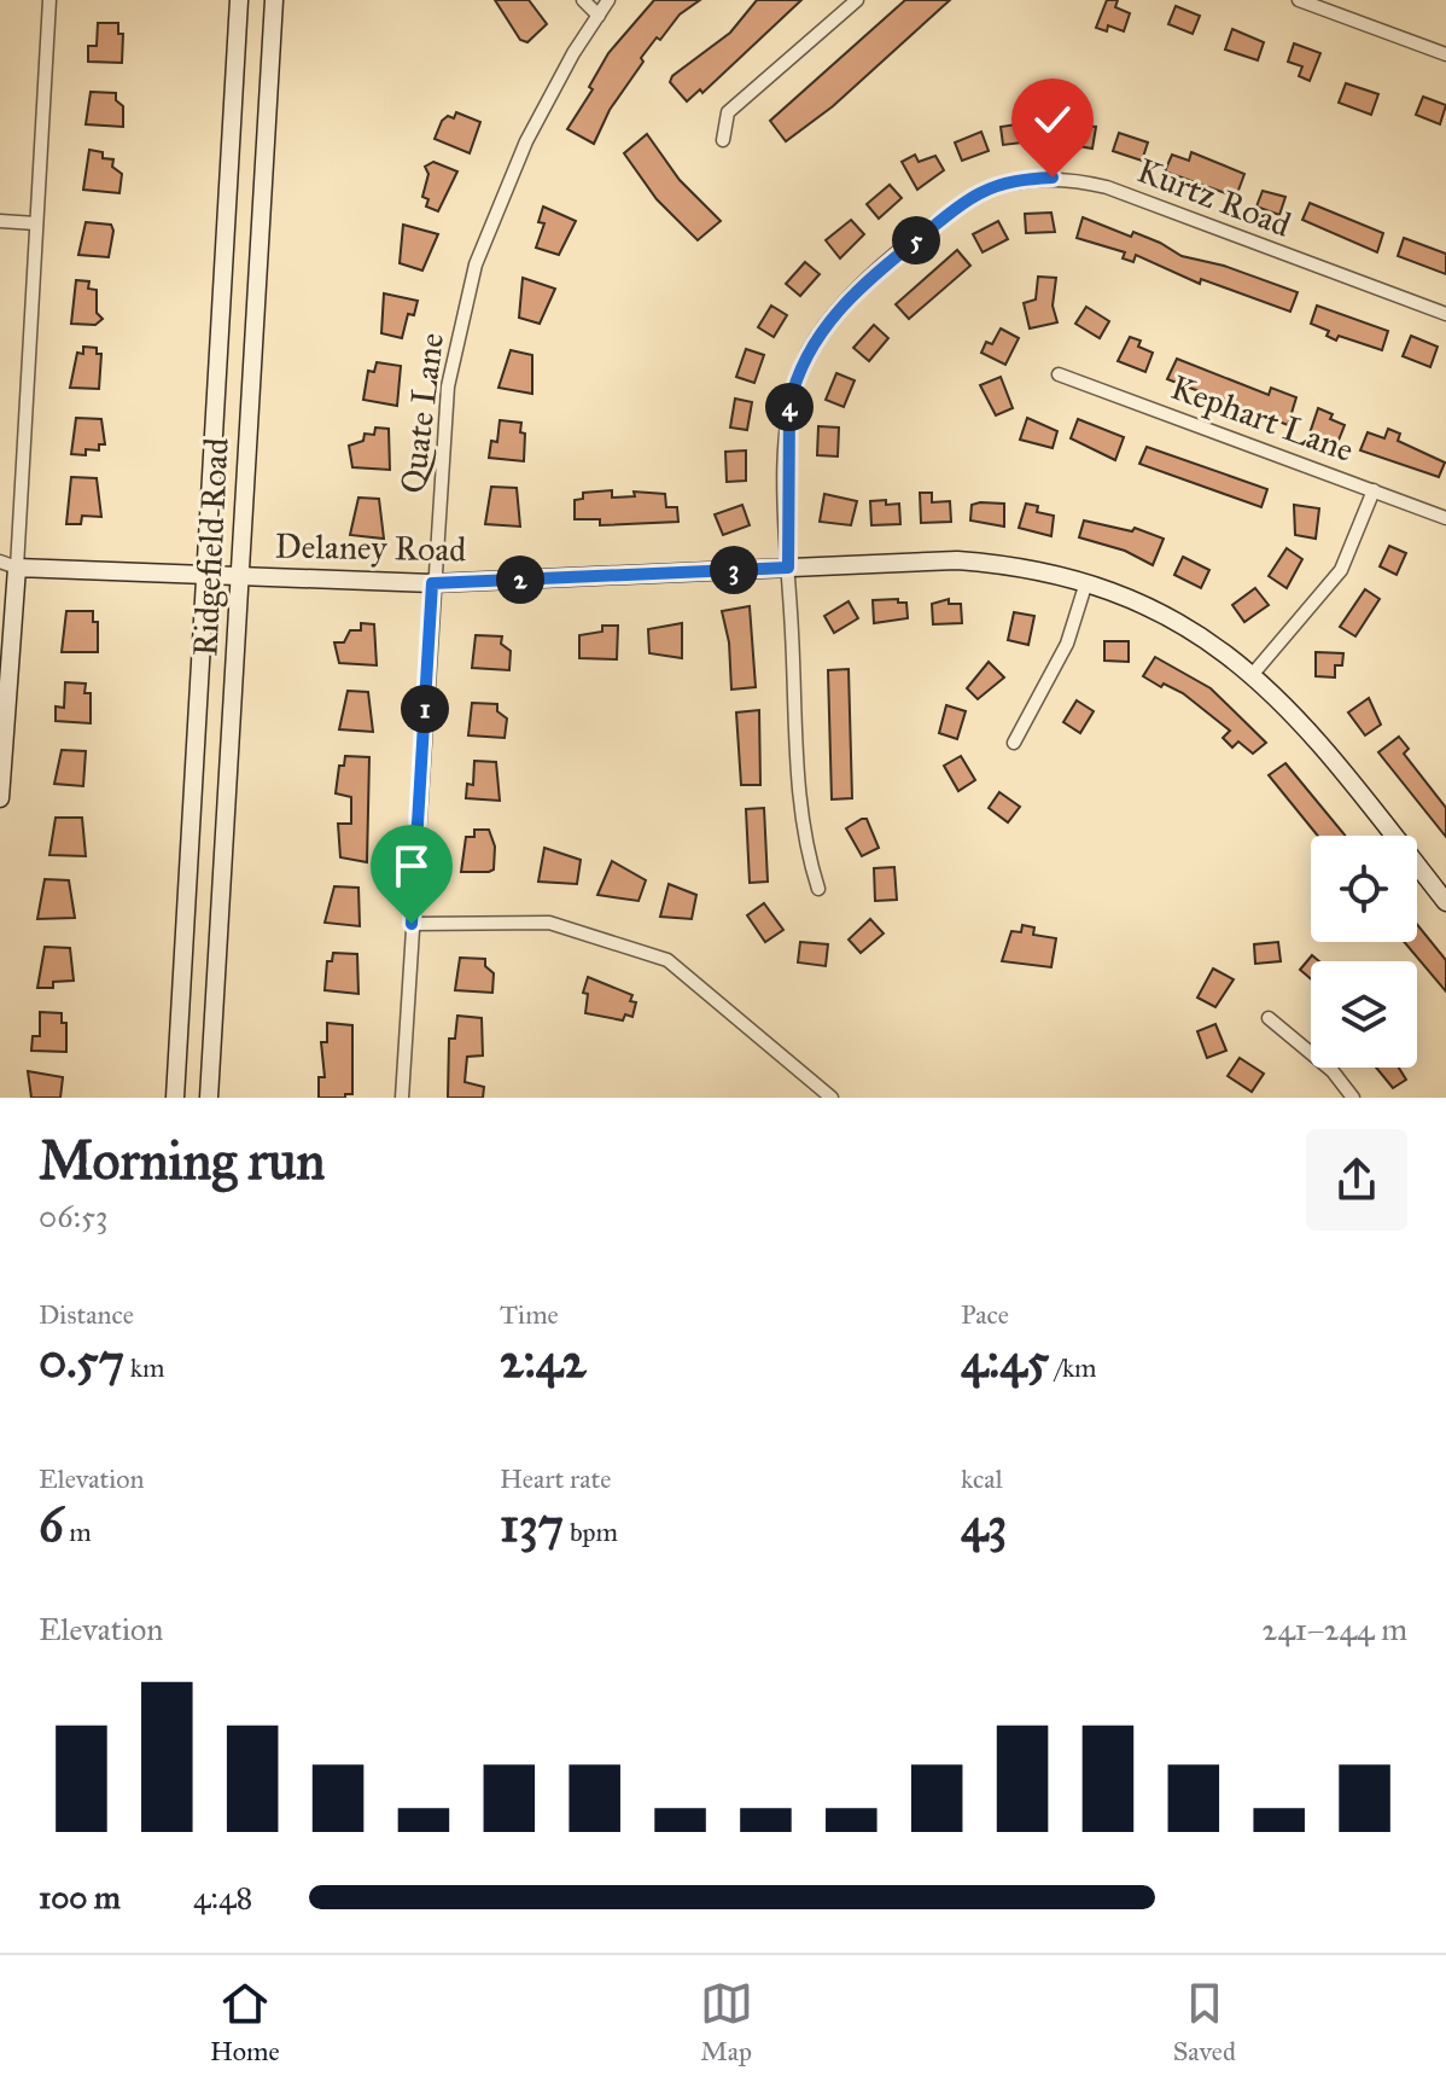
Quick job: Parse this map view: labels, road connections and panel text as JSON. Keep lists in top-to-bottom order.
{
  "streets": {
    "main road": ["Ridgefield Road", "Delaney Road"],
    "street": ["Kurtz Road", "Quate Lane", "Kephart Lane"]
  },
  "crossings": [
    ["Kurtz Road", "Delaney Road"],
    ["Quate Lane", "Delaney Road"],
    ["Ridgefield Road", "Delaney Road"]
  ],
  "page": {
    "pins": [
      "5",
      "4",
      "3",
      "2",
      "1"
    ],
    "heading": ["Morning run", "06:53"],
    "stats": [
      ["Distance", "0.57 km"],
      ["Time", "2:42"],
      ["Pace", "4:45 /km"],
      ["Elevation", "6 m"],
      ["Heart rate", "137 bpm"],
      ["kcal", "43"]
    ],
    "chart": ["Elevation", "241–244 m"],
    "list": [
      {
        "name": "100 m",
        "note": "4:48"
      }
    ],
    "tabs": ["Home", "Map", "Saved"]
  }
}
